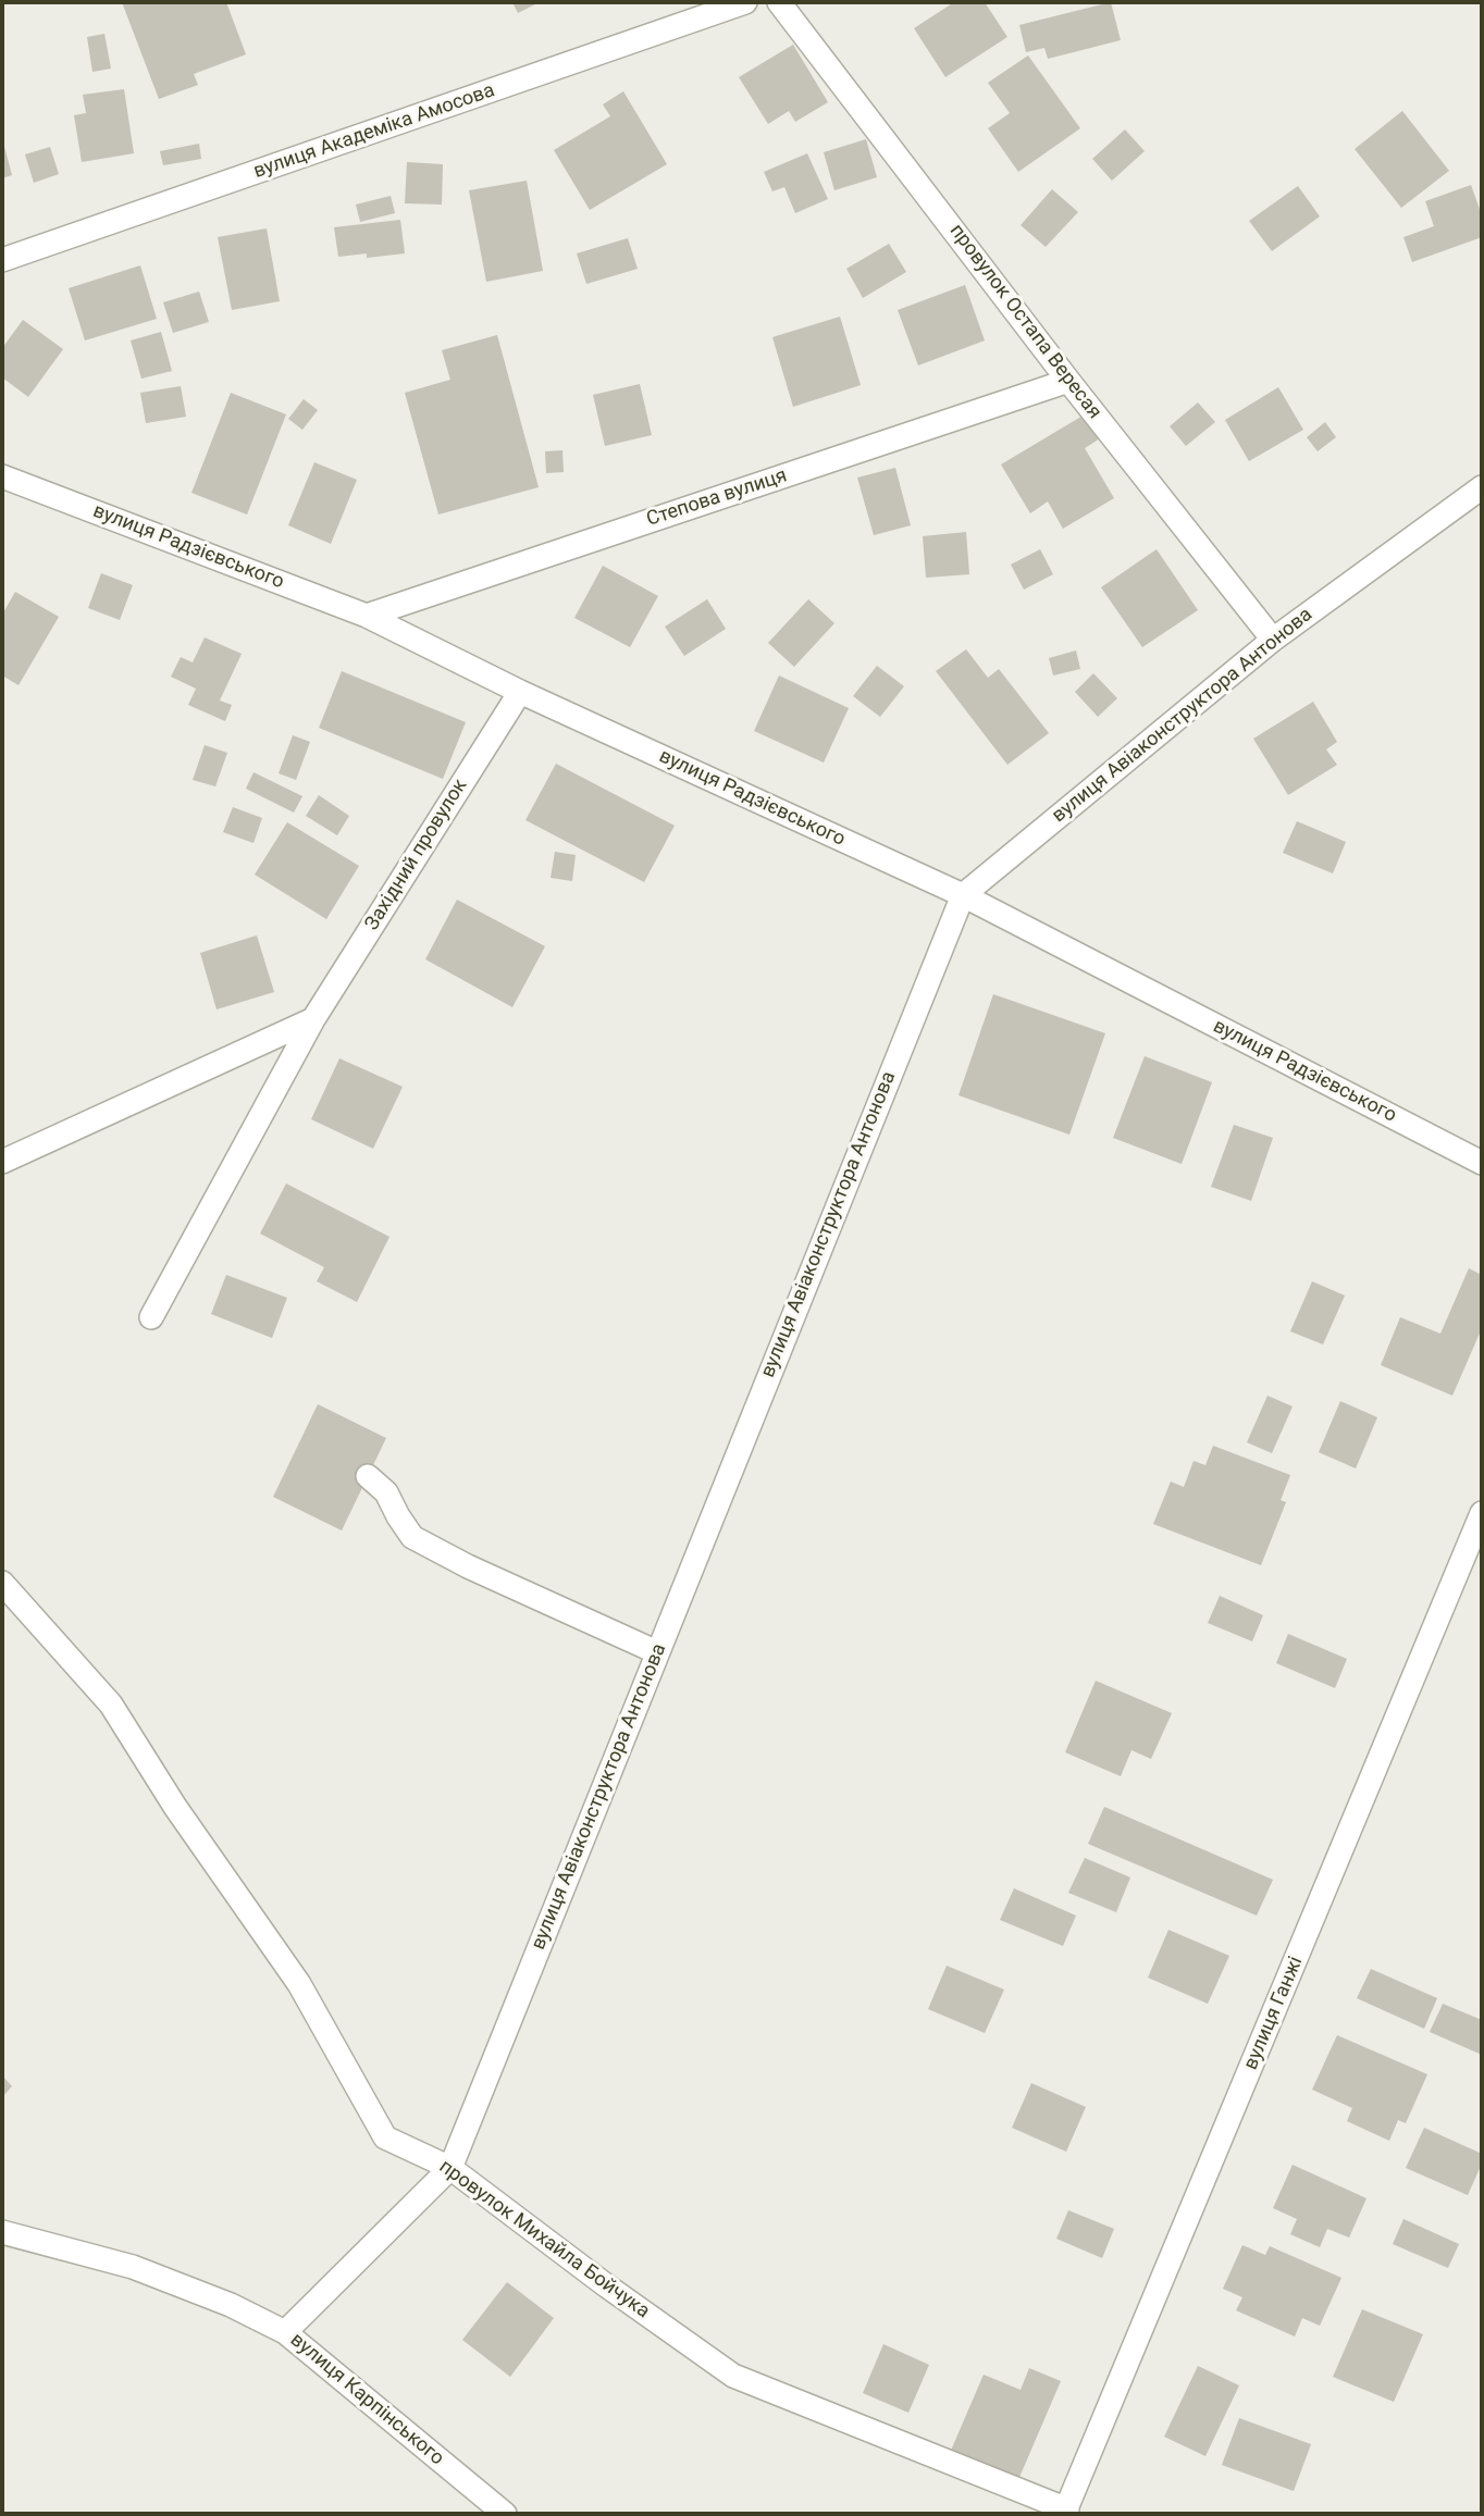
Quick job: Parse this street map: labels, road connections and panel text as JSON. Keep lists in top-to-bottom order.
{
  "streets": {
    "street": [
      "вулиця Академіка Амосова",
      "провулок Остапа Вересая",
      "Степова вулиця",
      "вулиця Радзієвського",
      "вулиця Авіаконструктора Антонова",
      "Західний провулок",
      "вулиця Ганжі",
      "провулок Михайла Бойчука",
      "вулиця Карпінського"
    ]
  },
  "crossings": [
    ["провулок Остапа Вересая", "Степова вулиця"],
    ["провулок Остапа Вересая", "вулиця Авіаконструктора Антонова"],
    ["Степова вулиця", "вулиця Радзієвського"],
    ["вулиця Радзієвського", "вулиця Авіаконструктора Антонова"],
    ["вулиця Радзієвського", "Західний провулок"],
    ["вулиця Авіаконструктора Антонова", "провулок Михайла Бойчука"],
    ["вулиця Ганжі", "провулок Михайла Бойчука"]
  ]
}
